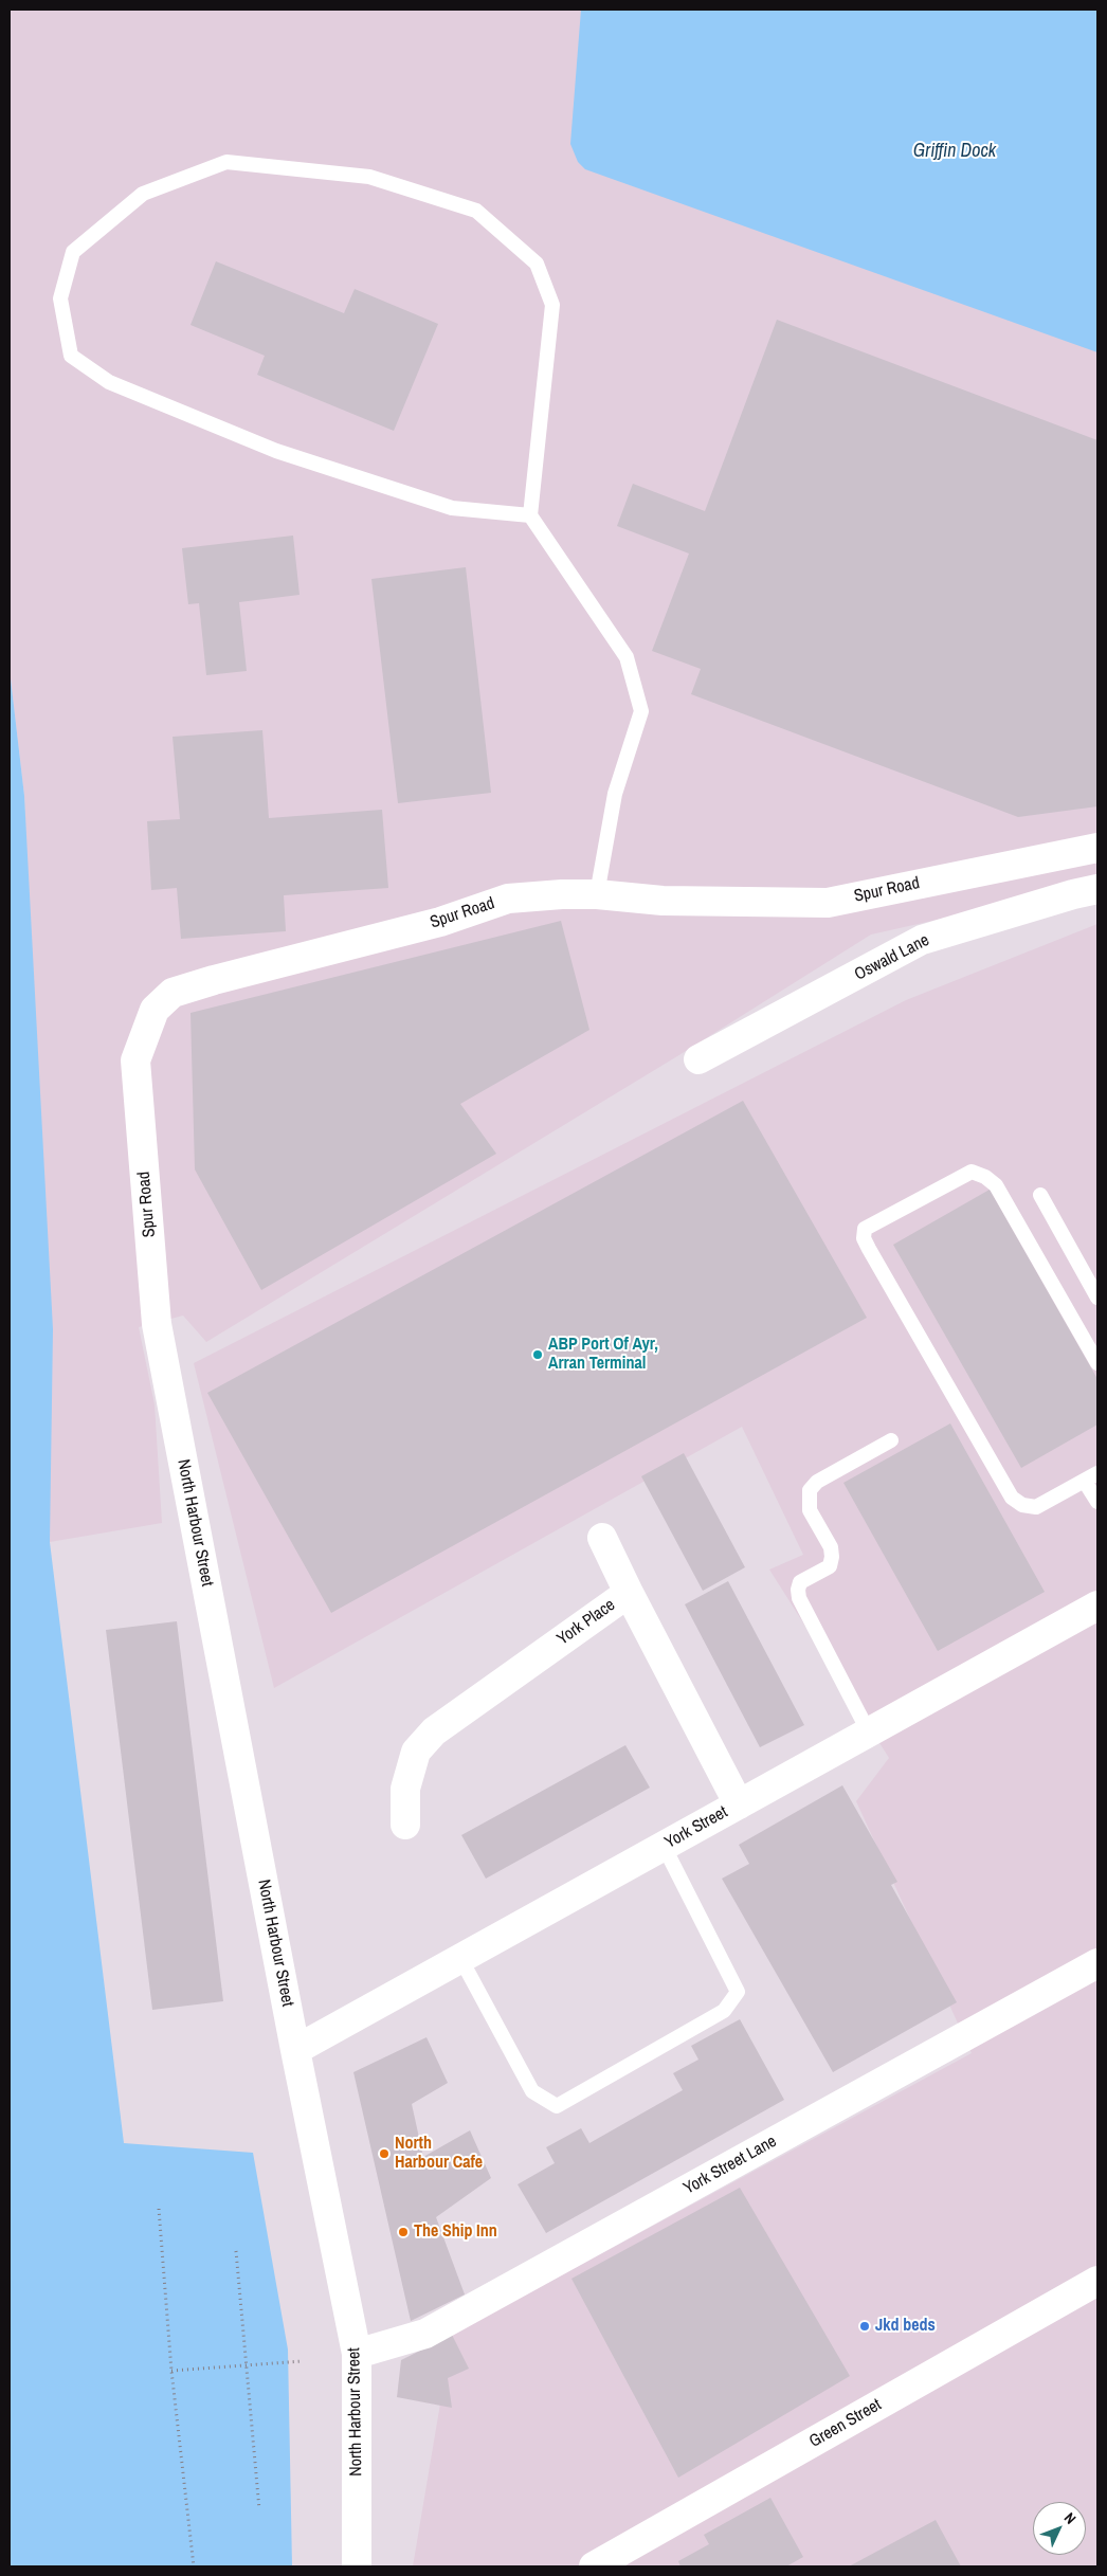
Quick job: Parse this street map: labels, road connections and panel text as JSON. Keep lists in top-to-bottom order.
{
  "streets": {
    "street": [
      "Spur Road",
      "Oswald Lane",
      "North Harbour Street",
      "York Place",
      "York Street",
      "York Street Lane",
      "Green Street"
    ]
  },
  "crossings": [
    ["Spur Road", "North Harbour Street"],
    ["North Harbour Street", "York Street"],
    ["North Harbour Street", "York Street Lane"],
    ["York Place", "York Street"]
  ],
  "water": ["Griffin Dock"],
  "places": [
    "ABP Port Of Ayr, Arran Terminal",
    "North Harbour Cafe",
    "The Ship Inn",
    "Jkd beds"
  ],
  "north": "top right"
}
